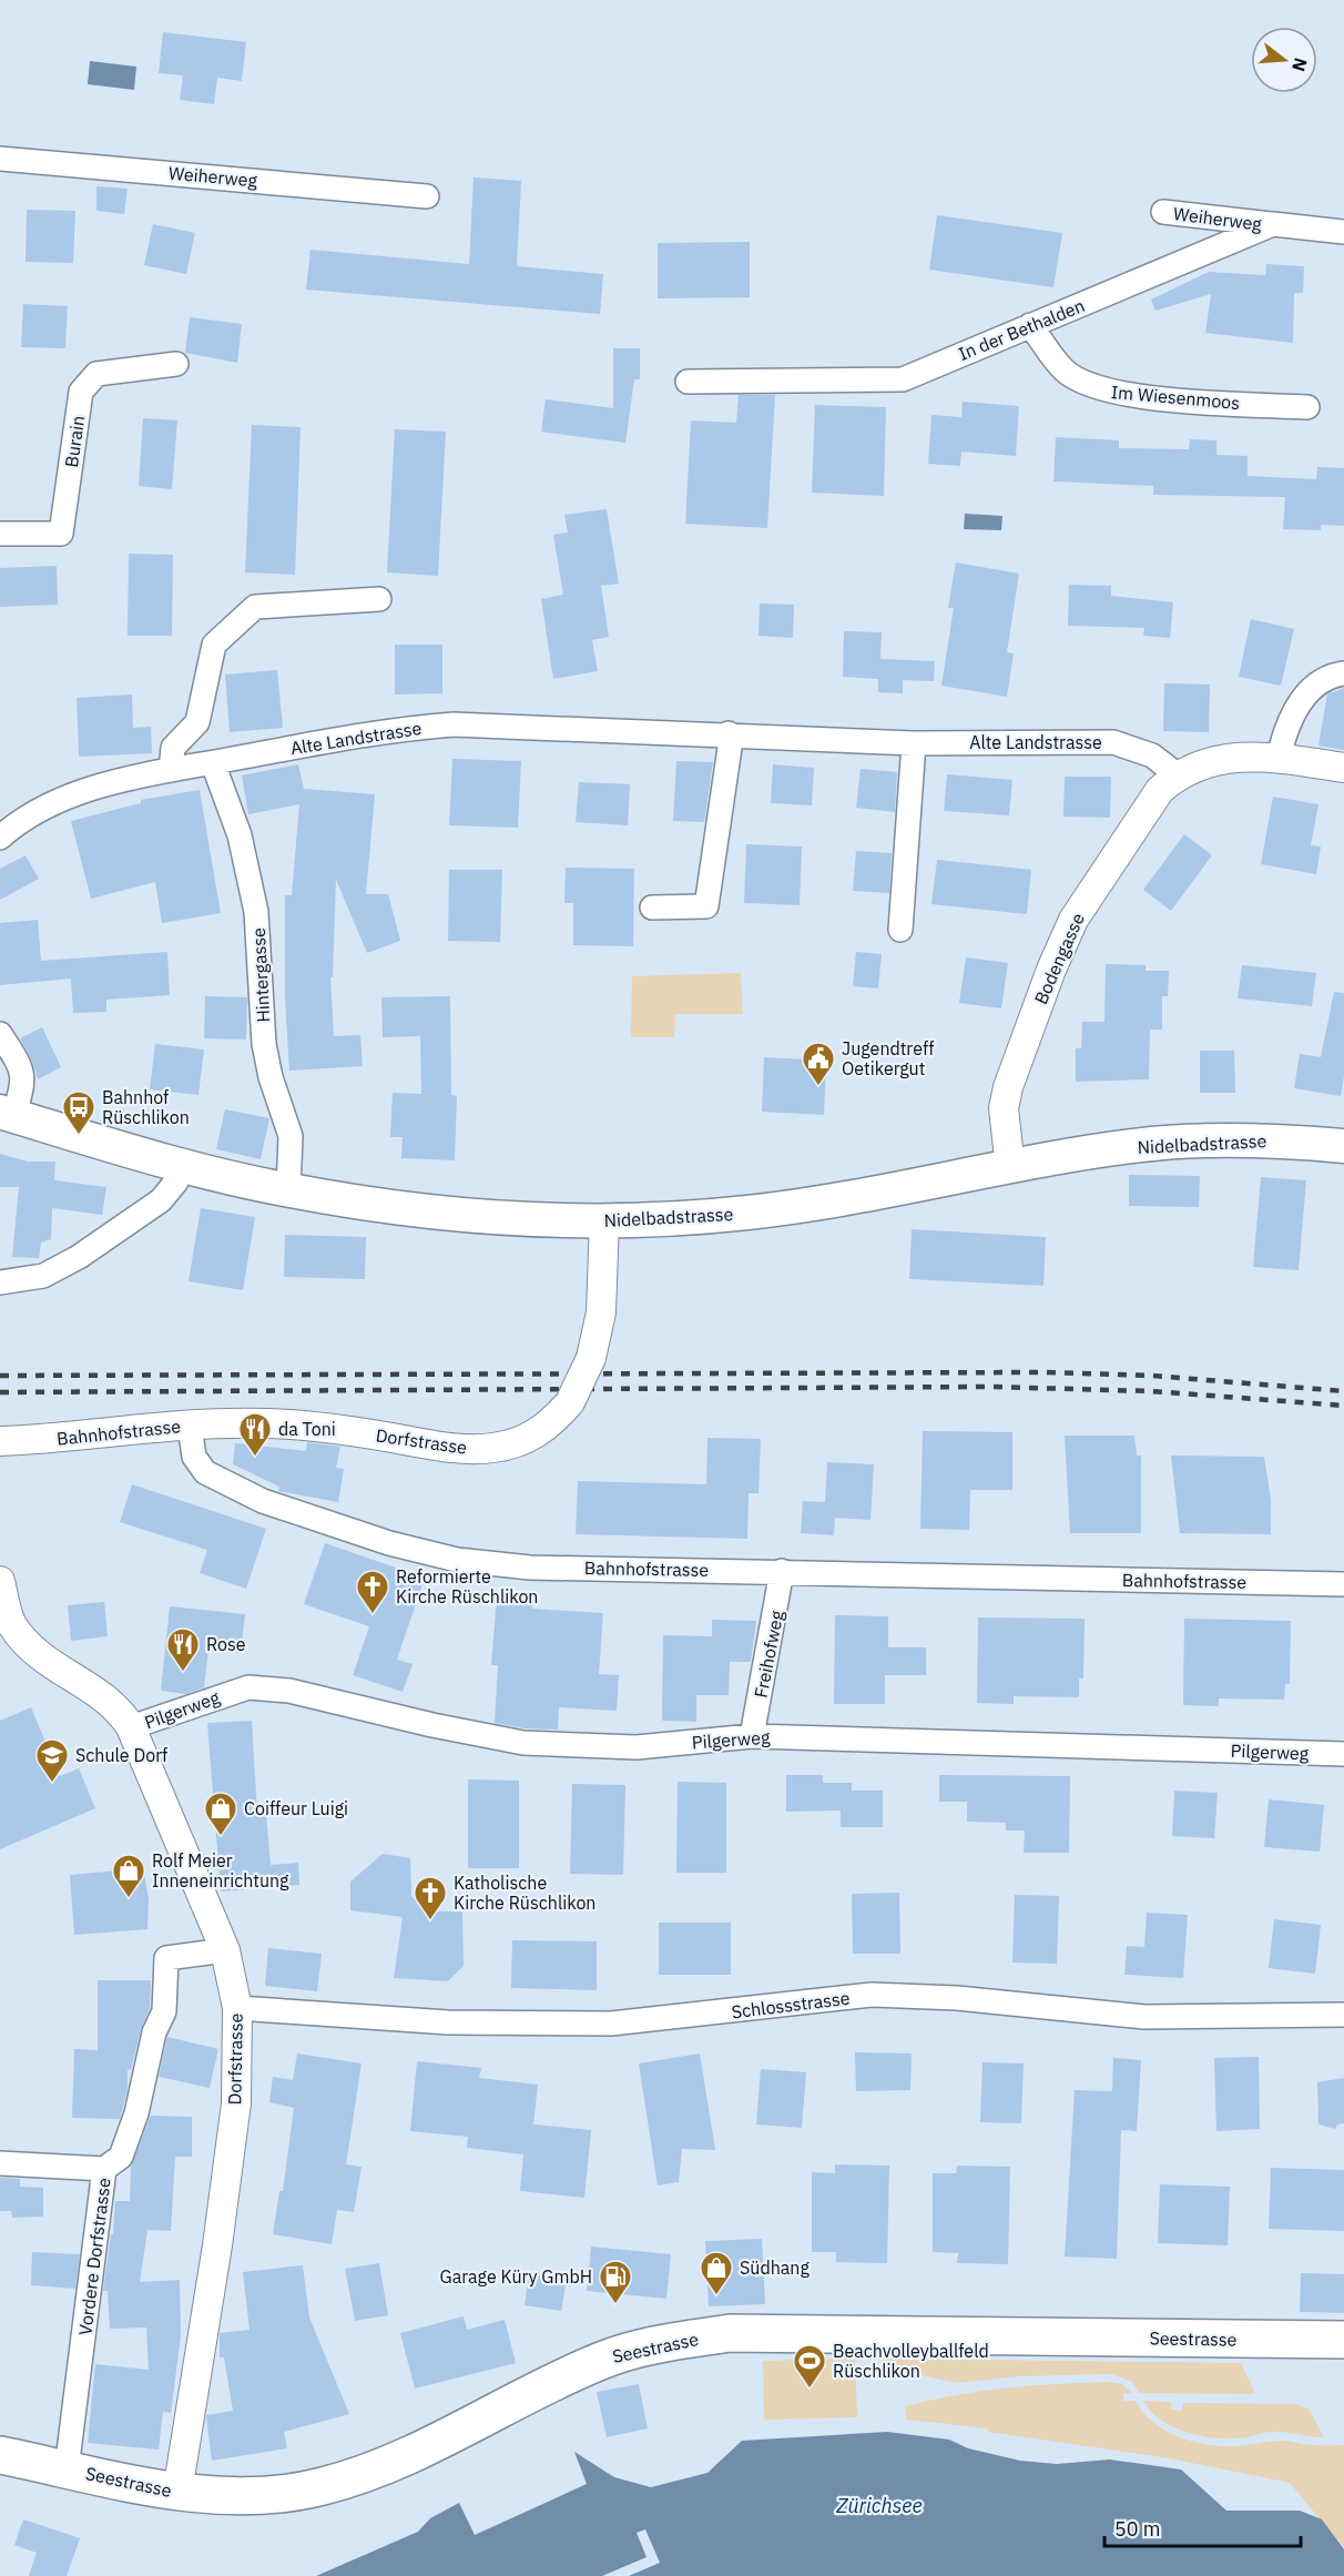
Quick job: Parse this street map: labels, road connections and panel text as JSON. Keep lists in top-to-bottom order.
{
  "streets": {
    "main road": ["Nidelbadstrasse", "Seestrasse"],
    "street": [
      "Weiherweg",
      "In der Bethalden",
      "Im Wiesenmoos",
      "Burain",
      "Alte Landstrasse",
      "Bodengasse",
      "Hintergasse",
      "Bahnhofstrasse",
      "Dorfstrasse",
      "Freihofweg",
      "Pilgerweg",
      "Schlossstrasse",
      "Vordere Dorfstrasse"
    ]
  },
  "crossings": [
    ["Weiherweg", "In der Bethalden"],
    ["In der Bethalden", "Im Wiesenmoos"],
    ["Alte Landstrasse", "Bodengasse"],
    ["Alte Landstrasse", "Hintergasse"],
    ["Bodengasse", "Nidelbadstrasse"],
    ["Hintergasse", "Nidelbadstrasse"],
    ["Nidelbadstrasse", "Dorfstrasse"],
    ["Bahnhofstrasse", "Dorfstrasse"],
    ["Bahnhofstrasse", "Freihofweg"],
    ["Dorfstrasse", "Pilgerweg"],
    ["Dorfstrasse", "Schlossstrasse"],
    ["Dorfstrasse", "Vordere Dorfstrasse"],
    ["Dorfstrasse", "Seestrasse"],
    ["Freihofweg", "Pilgerweg"],
    ["Vordere Dorfstrasse", "Seestrasse"]
  ],
  "water": ["Zürichsee"],
  "places": {
    "public building": ["Jugendtreff Oetikergut"],
    "bus stop": ["Bahnhof Rüschlikon"],
    "restaurant": ["da Toni", "Rose"],
    "church": ["Reformierte Kirche Rüschlikon", "Katholische Kirche Rüschlikon"],
    "school or university": ["Schule Dorf"],
    "shop": ["Coiffeur Luigi", "Rolf Meier Inneneinrichtung", "Südhang"],
    "fuel station": ["Garage Küry GmbH"],
    "sports": ["Beachvolleyballfeld Rüschlikon"]
  },
  "scale_bar": "50 m",
  "north": "right"
}
